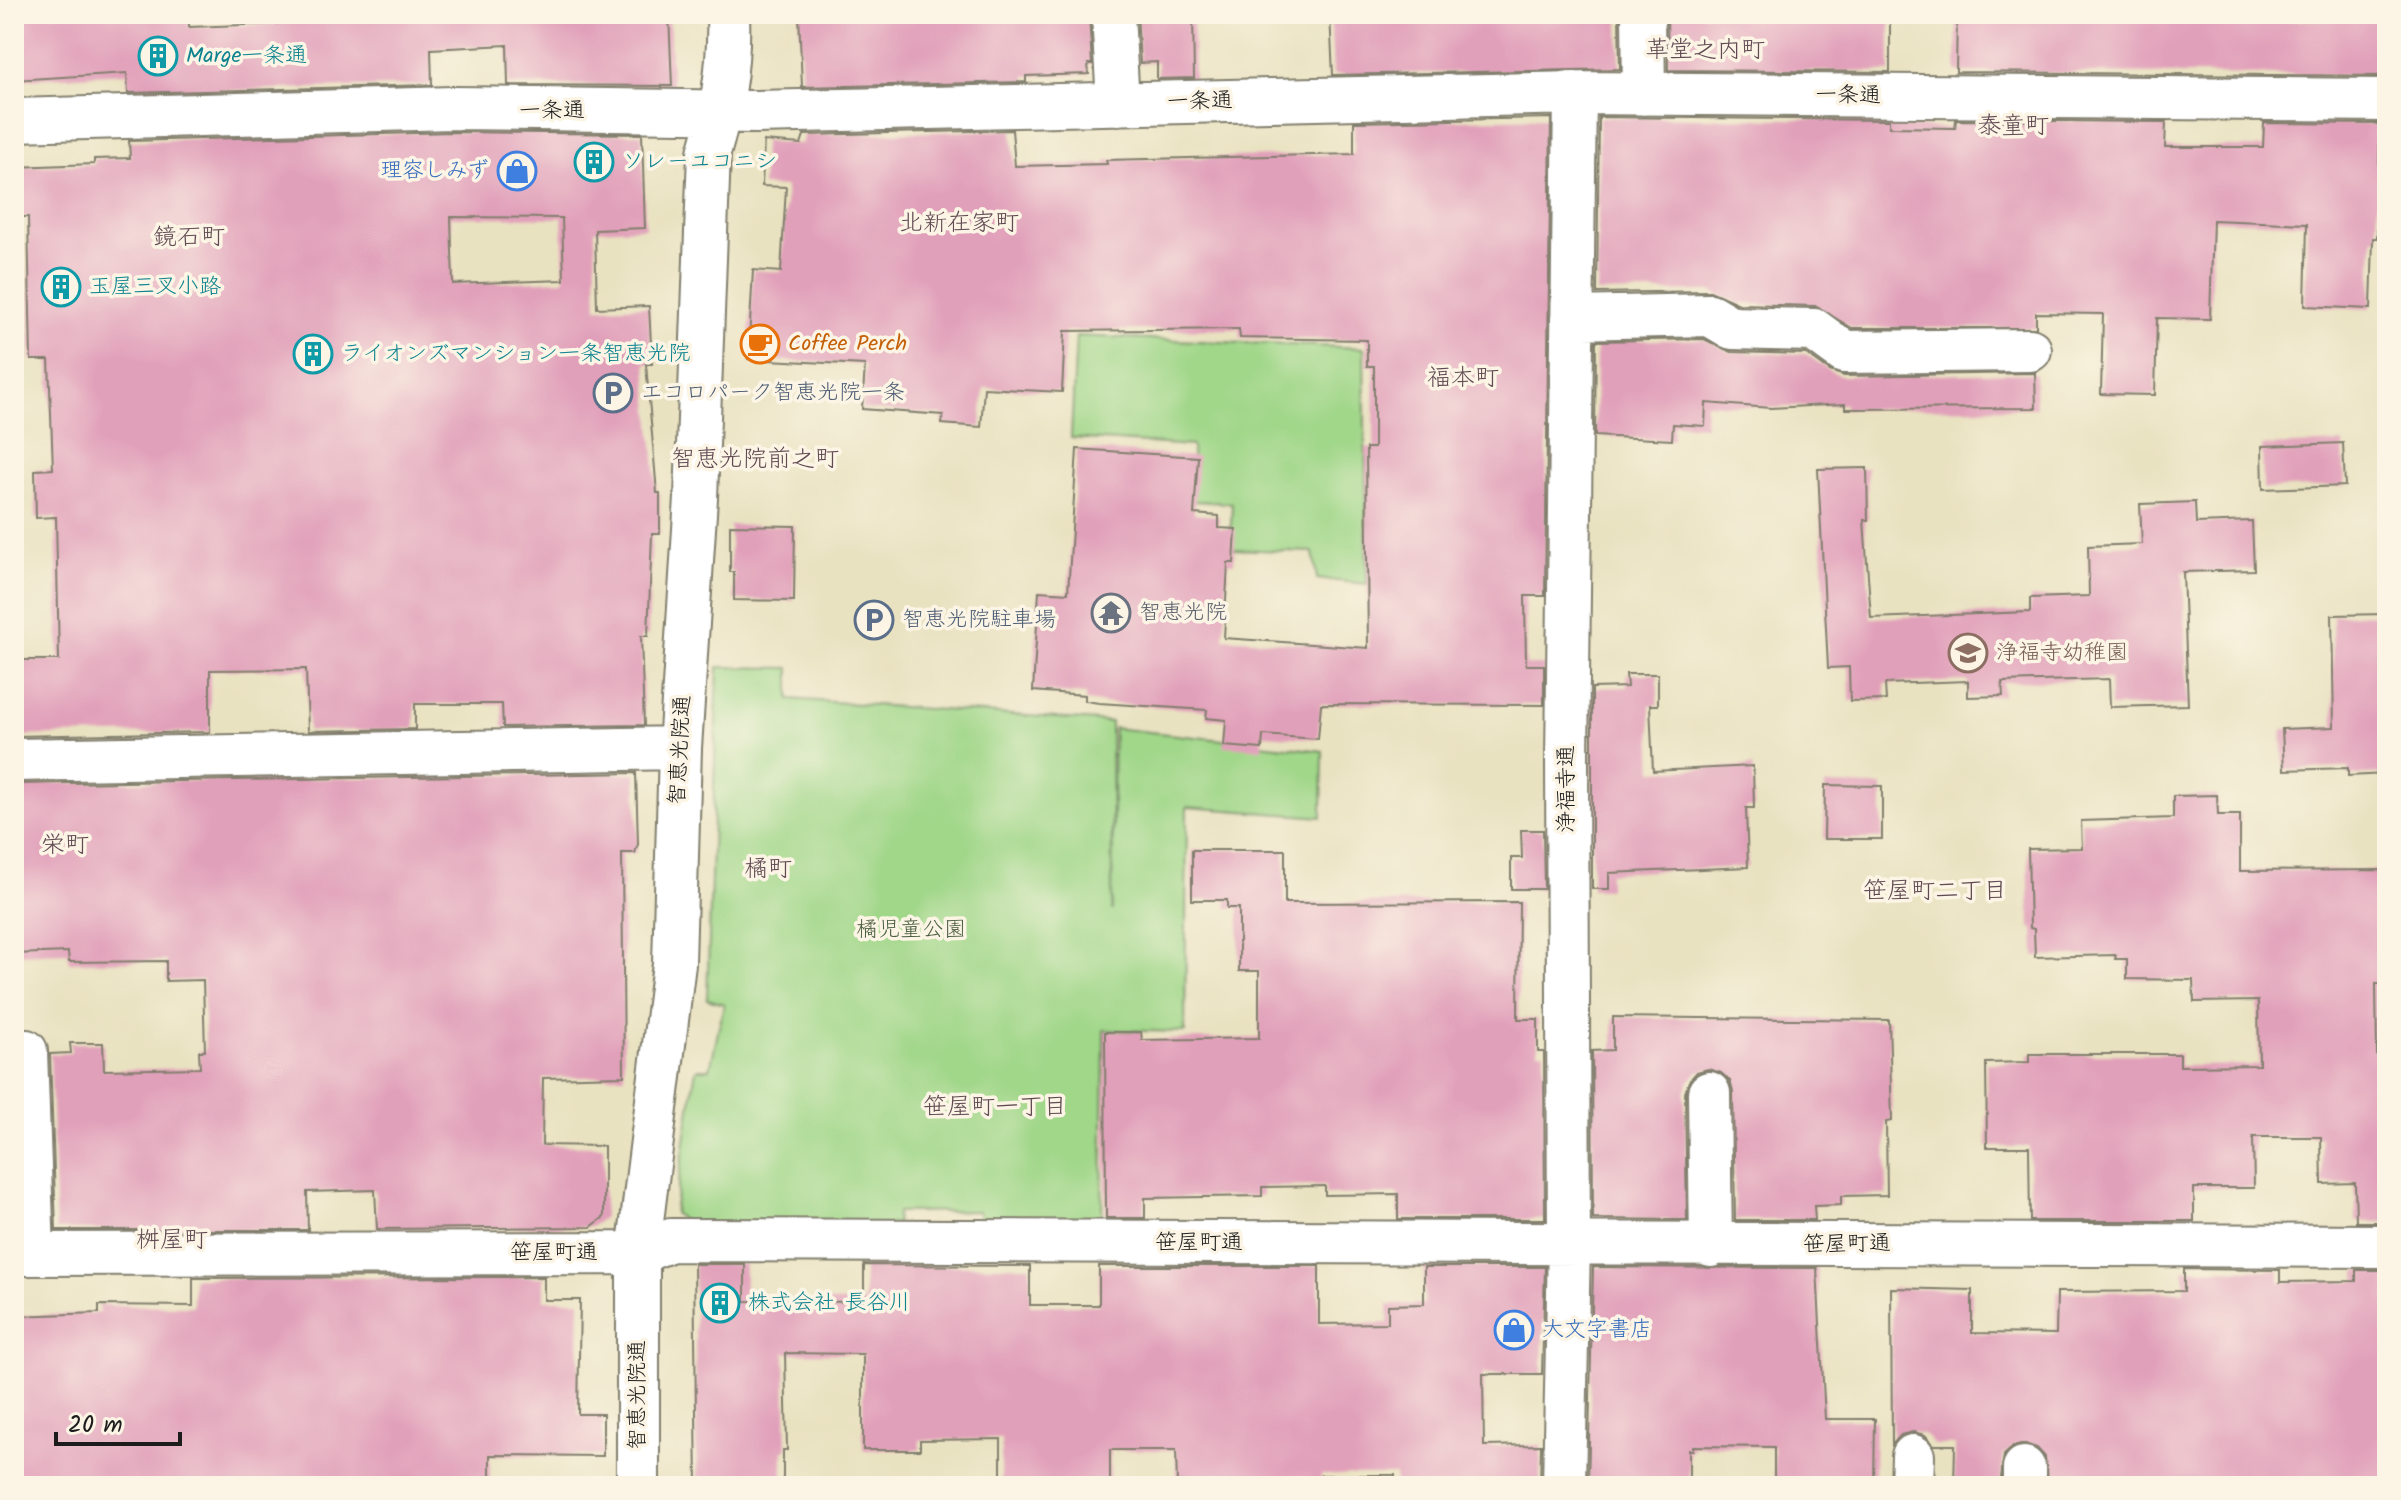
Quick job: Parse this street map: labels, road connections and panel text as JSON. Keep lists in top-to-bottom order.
{
  "streets": {
    "street": [
      "一条通",
      "智恵光院通",
      "浄福寺通",
      "笹屋町通"
    ]
  },
  "crossings": [
    ["一条通", "智恵光院通"],
    ["一条通", "浄福寺通"],
    ["智恵光院通", "笹屋町通"],
    ["浄福寺通", "笹屋町通"]
  ],
  "districts": [
    "革堂之内町",
    "泰童町",
    "北新在家町",
    "鏡石町",
    "福本町",
    "智恵光院前之町",
    "栄町",
    "橘町",
    "笹屋町二丁目",
    "笹屋町一丁目",
    "桝屋町"
  ],
  "parks": ["橘児童公園"],
  "places": {
    "building": [
      "Marge一条通",
      "ソレーユコニシ",
      "玉屋三叉小路",
      "ライオンズマンション一条智恵光院",
      "株式会社 長谷川"
    ],
    "shop": ["理容しみず", "大文字書店"],
    "cafe": ["Coffee Perch"],
    "parking": ["エコロパーク智恵光院一条", "智恵光院駐車場"],
    "temple": ["智恵光院"],
    "school or university": ["浄福寺幼稚園"]
  },
  "scale_bar": "20 m"
}
